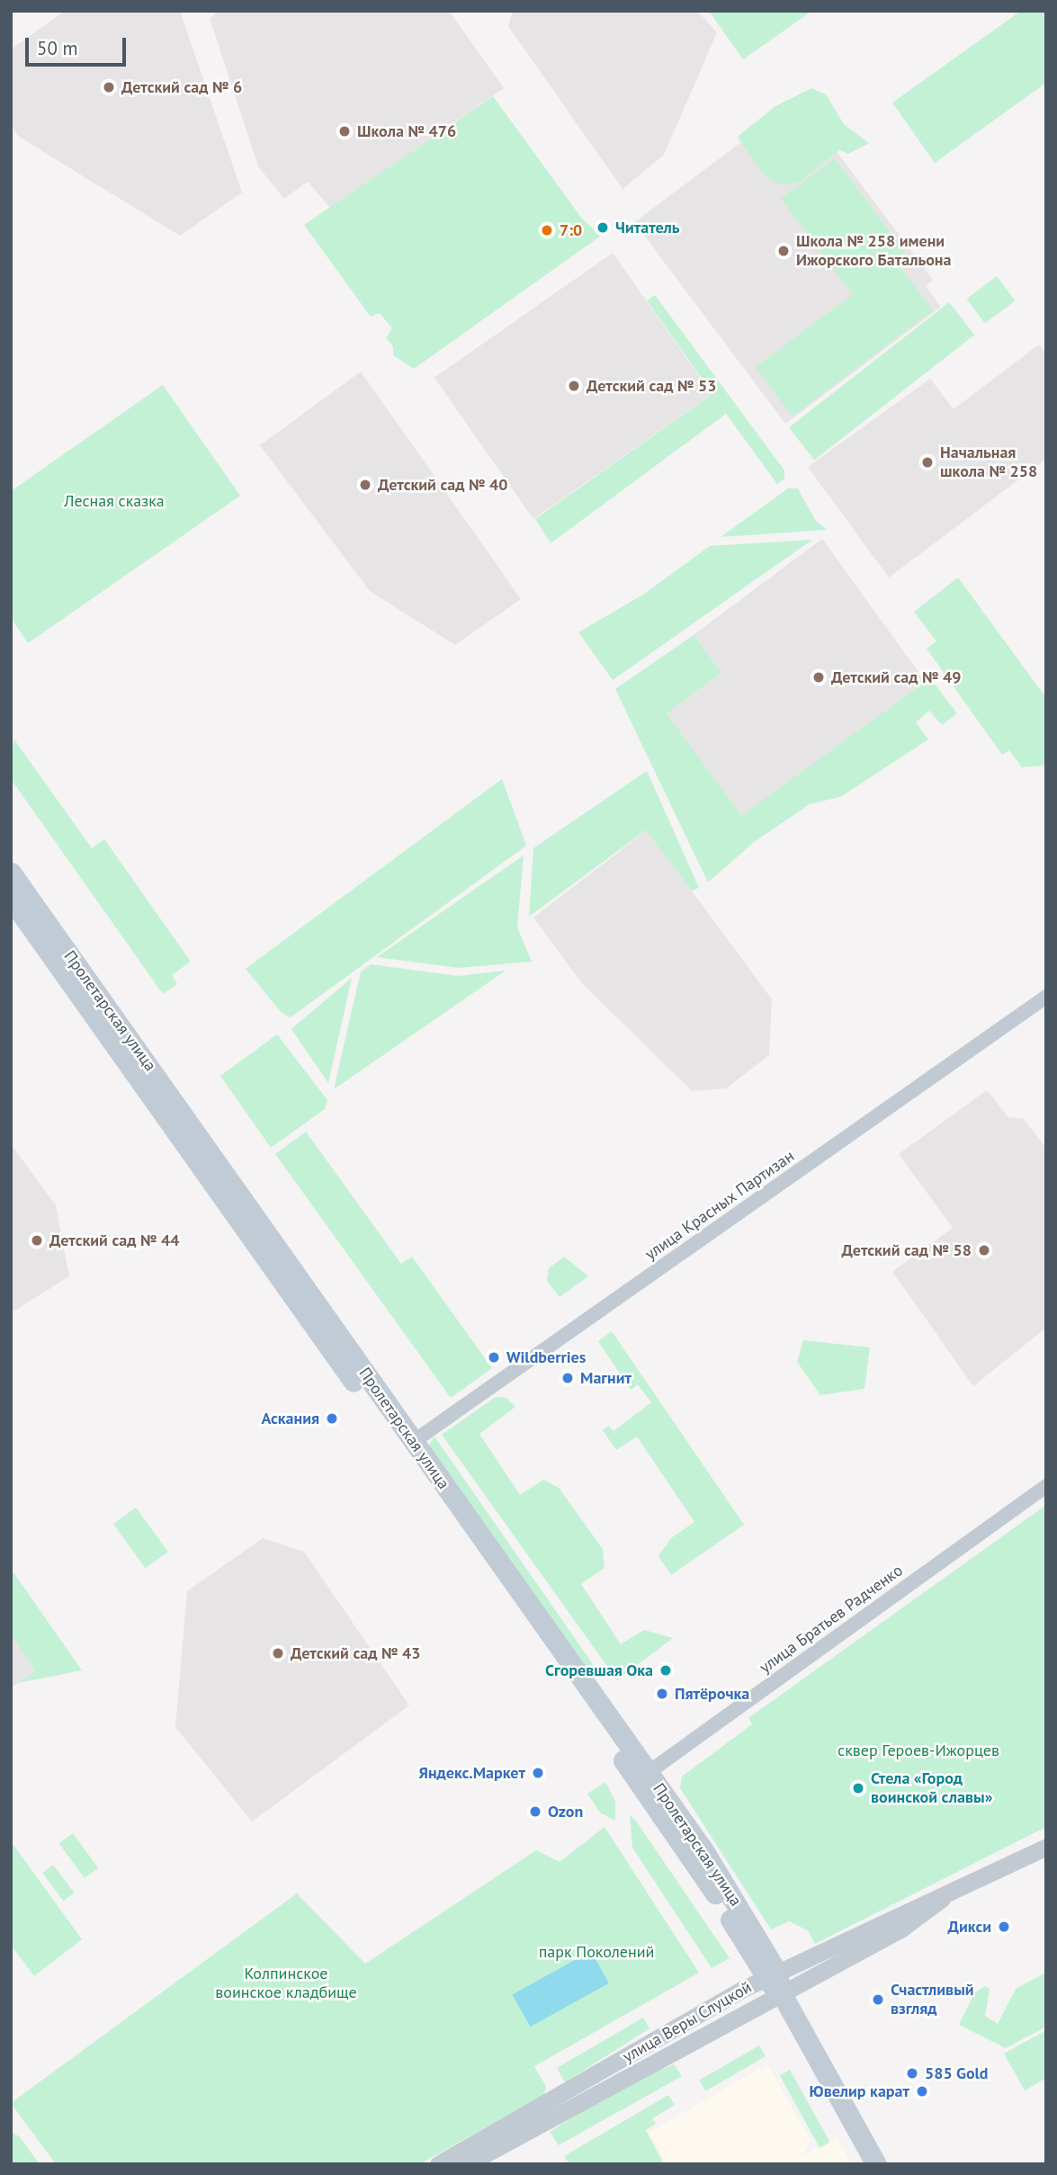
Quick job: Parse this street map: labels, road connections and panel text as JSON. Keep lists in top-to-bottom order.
{
  "streets": {
    "main road": ["Пролетарская улица"],
    "street": ["улица Красных Партизан", "улица Братьев Радченко", "улица Веры Слуцкой"]
  },
  "crossings": [
    ["Пролетарская улица", "улица Красных Партизан"],
    ["Пролетарская улица", "улица Братьев Радченко"],
    ["Пролетарская улица", "улица Веры Слуцкой"]
  ],
  "parks": [
    "Лесная сказка",
    "сквер Героев-Ижорцев",
    "парк Поколений",
    "Колпинское воинское кладбище"
  ],
  "places": [
    "Детский сад № 6",
    "Школа № 476",
    "Читатель",
    "7:0",
    "Школа № 258 имени Ижорского Батальона",
    "Детский сад № 53",
    "Начальная школа № 258",
    "Детский сад № 40",
    "Детский сад № 49",
    "Детский сад № 44",
    "Детский сад № 58",
    "Wildberries",
    "Магнит",
    "Аскания",
    "Детский сад № 43",
    "Сгоревшая Ока",
    "Пятёрочка",
    "Яндекс.Маркет",
    "Стела «Город воинской славы»",
    "Ozon",
    "Дикси",
    "Счастливый взгляд",
    "585 Gold",
    "Ювелир карат"
  ],
  "scale_bar": "50 m"
}
